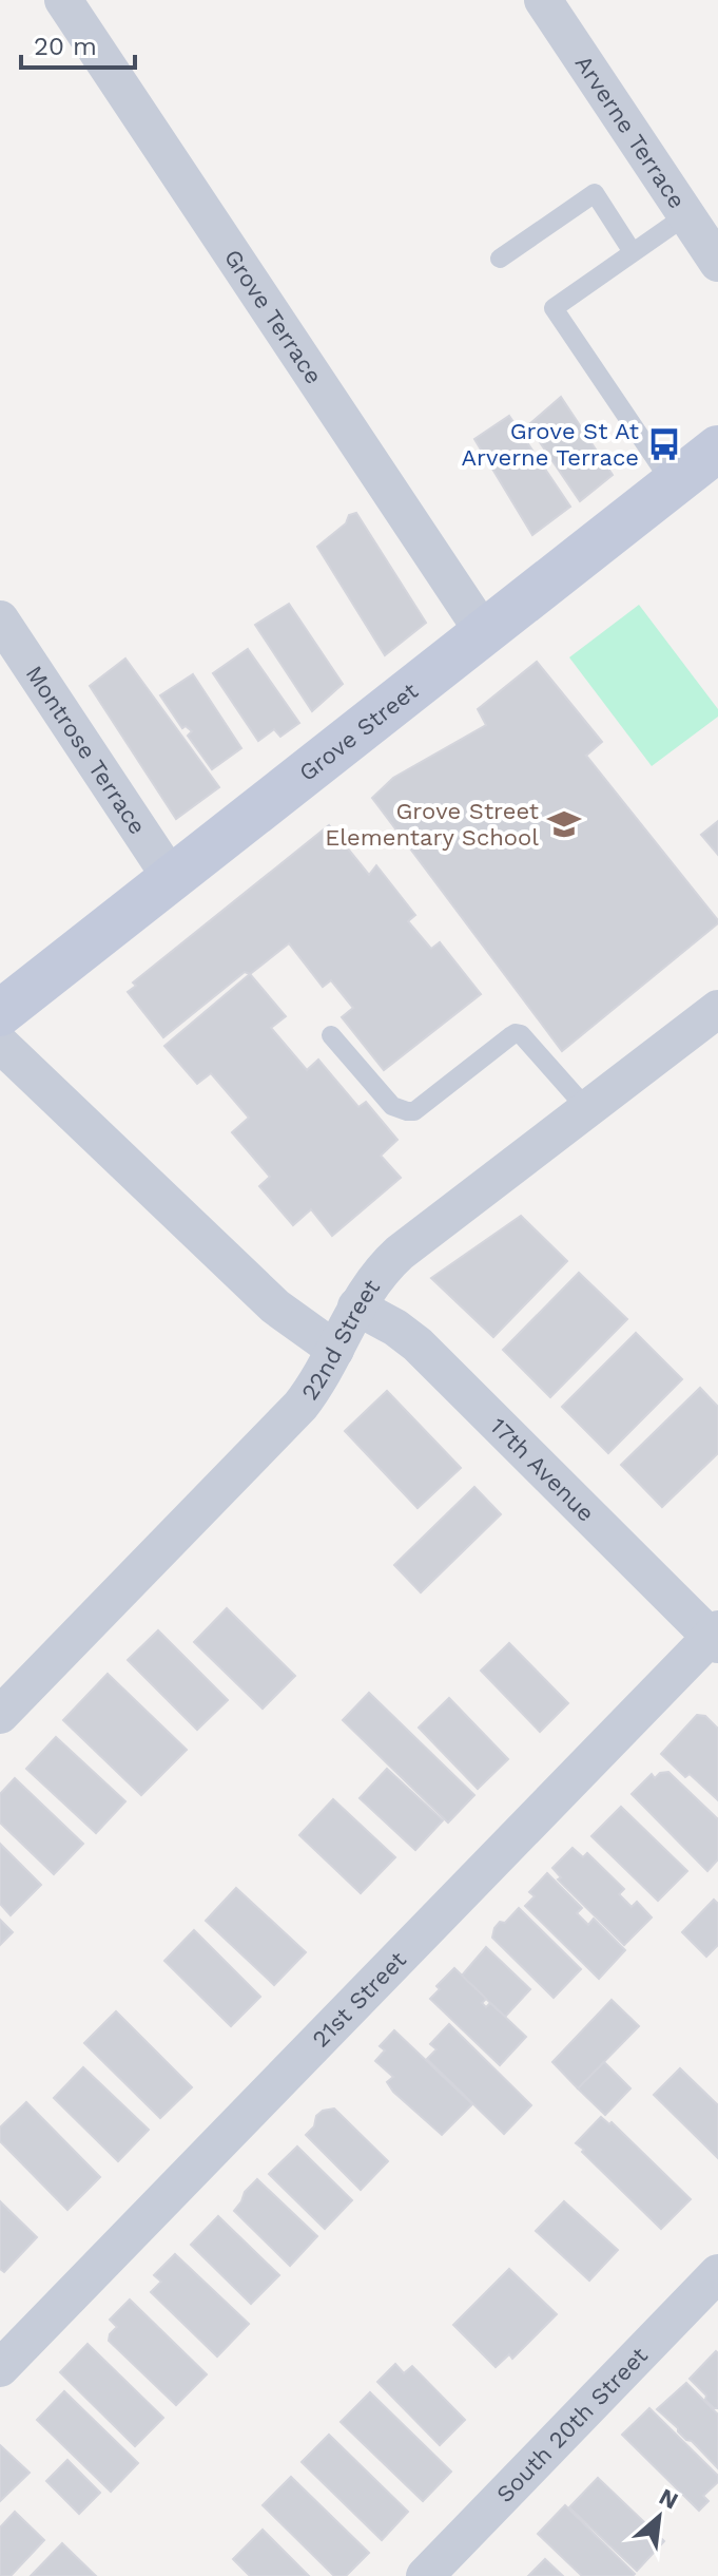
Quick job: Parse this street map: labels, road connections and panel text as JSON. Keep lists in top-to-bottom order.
{
  "streets": {
    "main road": ["Grove Street"],
    "street": [
      "Arverne Terrace",
      "Grove Terrace",
      "Montrose Terrace",
      "22nd Street",
      "17th Avenue",
      "21st Street",
      "South 20th Street"
    ]
  },
  "crossings": [
    ["Grove Terrace", "Grove Street"],
    ["Grove Street", "Montrose Terrace"],
    ["22nd Street", "17th Avenue"],
    ["17th Avenue", "21st Street"]
  ],
  "places": {
    "bus stop": ["Grove St At Arverne Terrace"],
    "school or university": ["Grove Street Elementary School"]
  },
  "scale_bar": "20 m",
  "north": "top right"
}
